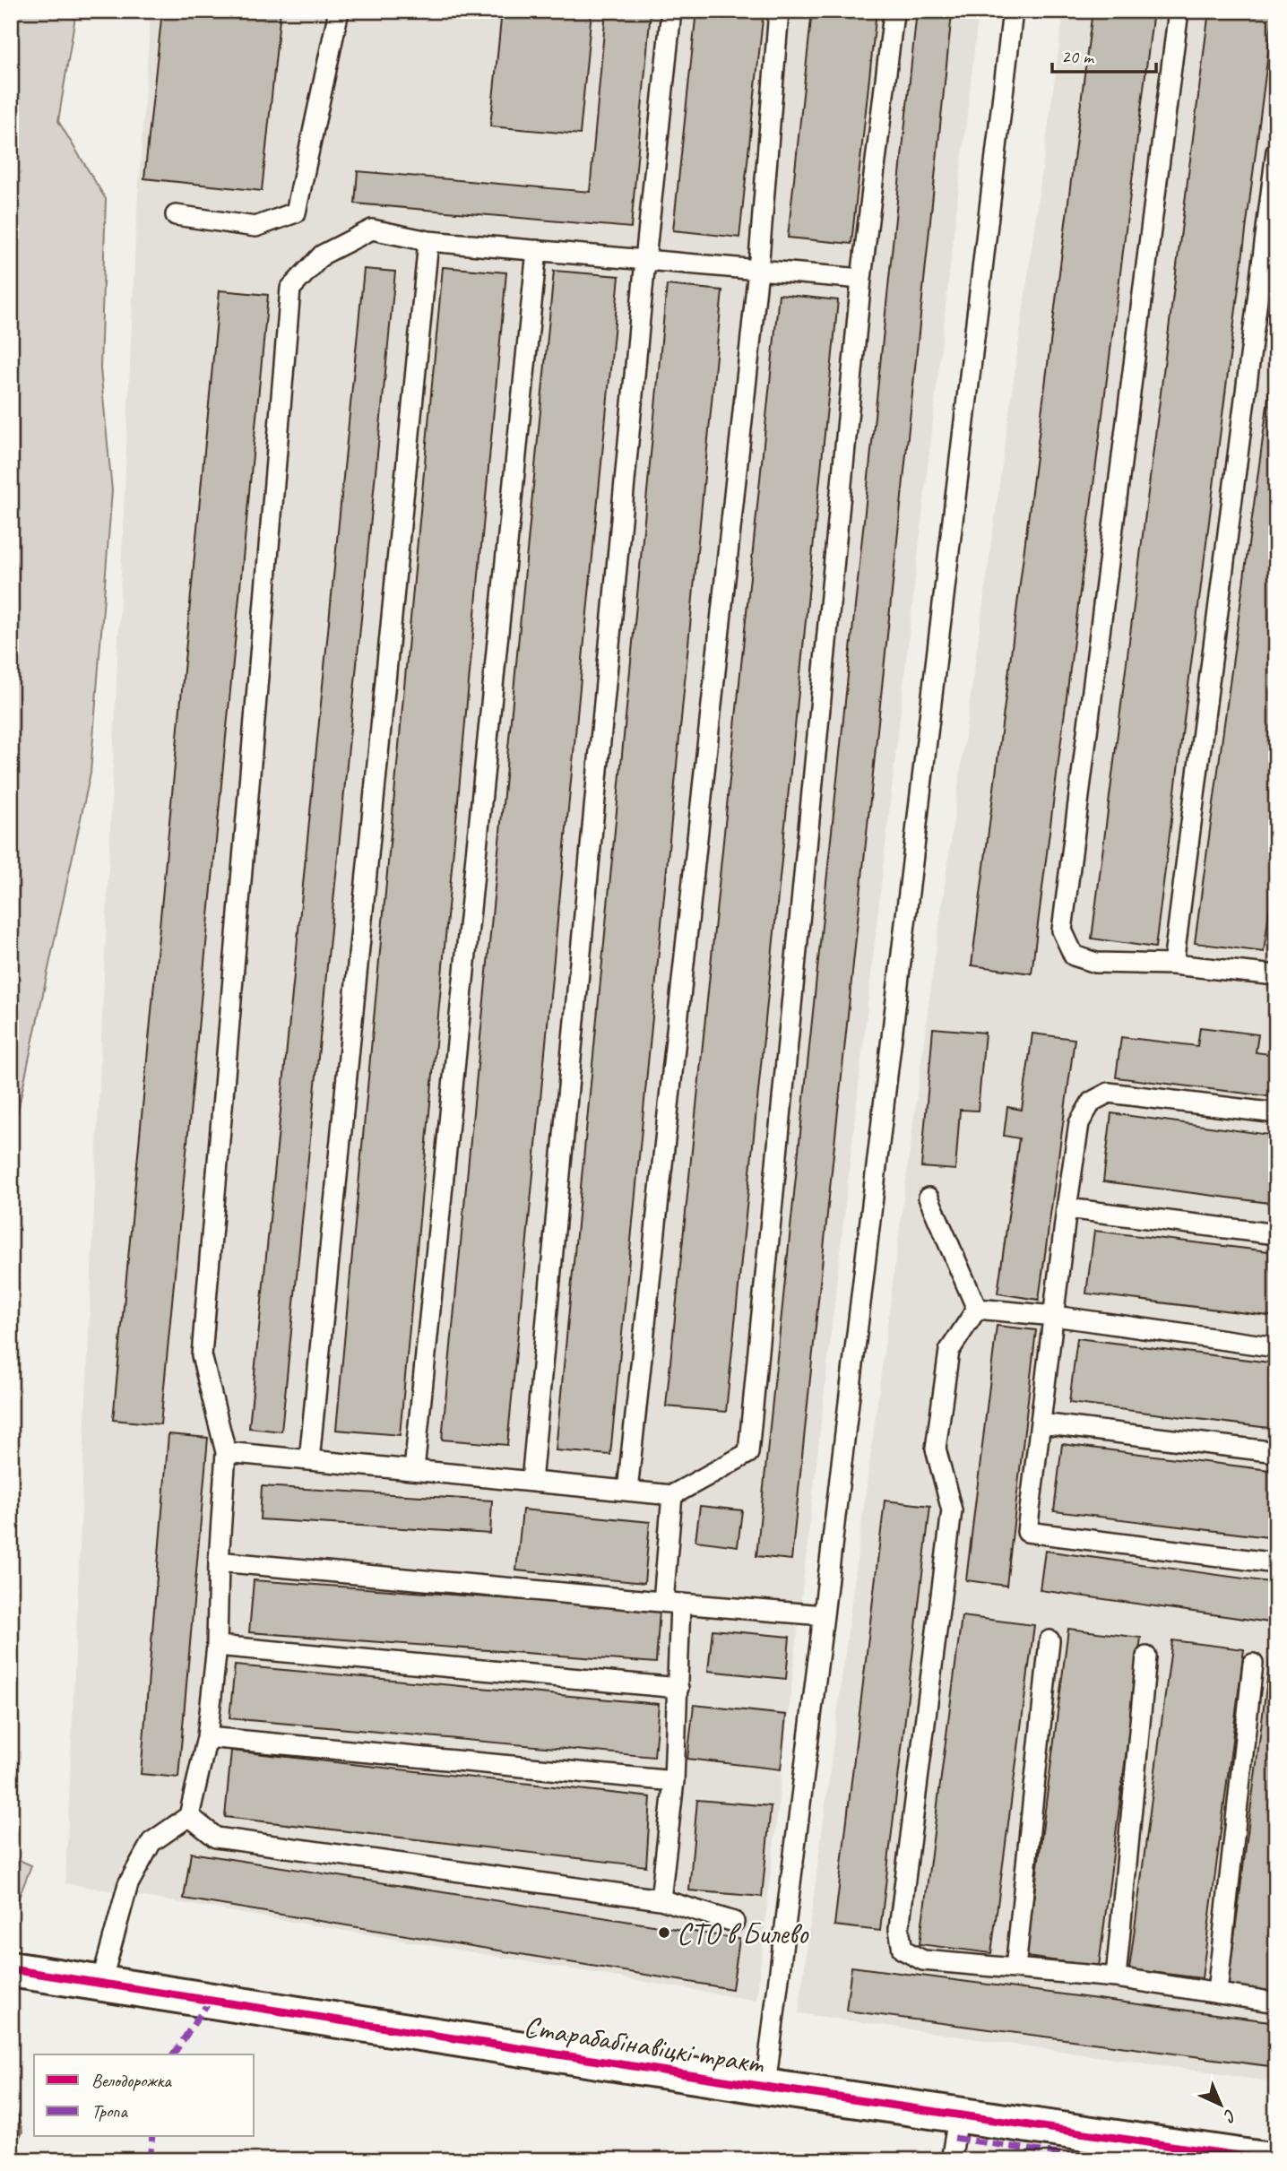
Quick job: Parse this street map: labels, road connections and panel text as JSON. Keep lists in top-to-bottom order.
{
  "streets": {
    "street": ["Старабабінавіцкі тракт"]
  },
  "places": ["СТО в Билево"],
  "legend": ["Велодорожка", "Тропа"],
  "scale_bar": "20 m",
  "north": "bottom right"
}
